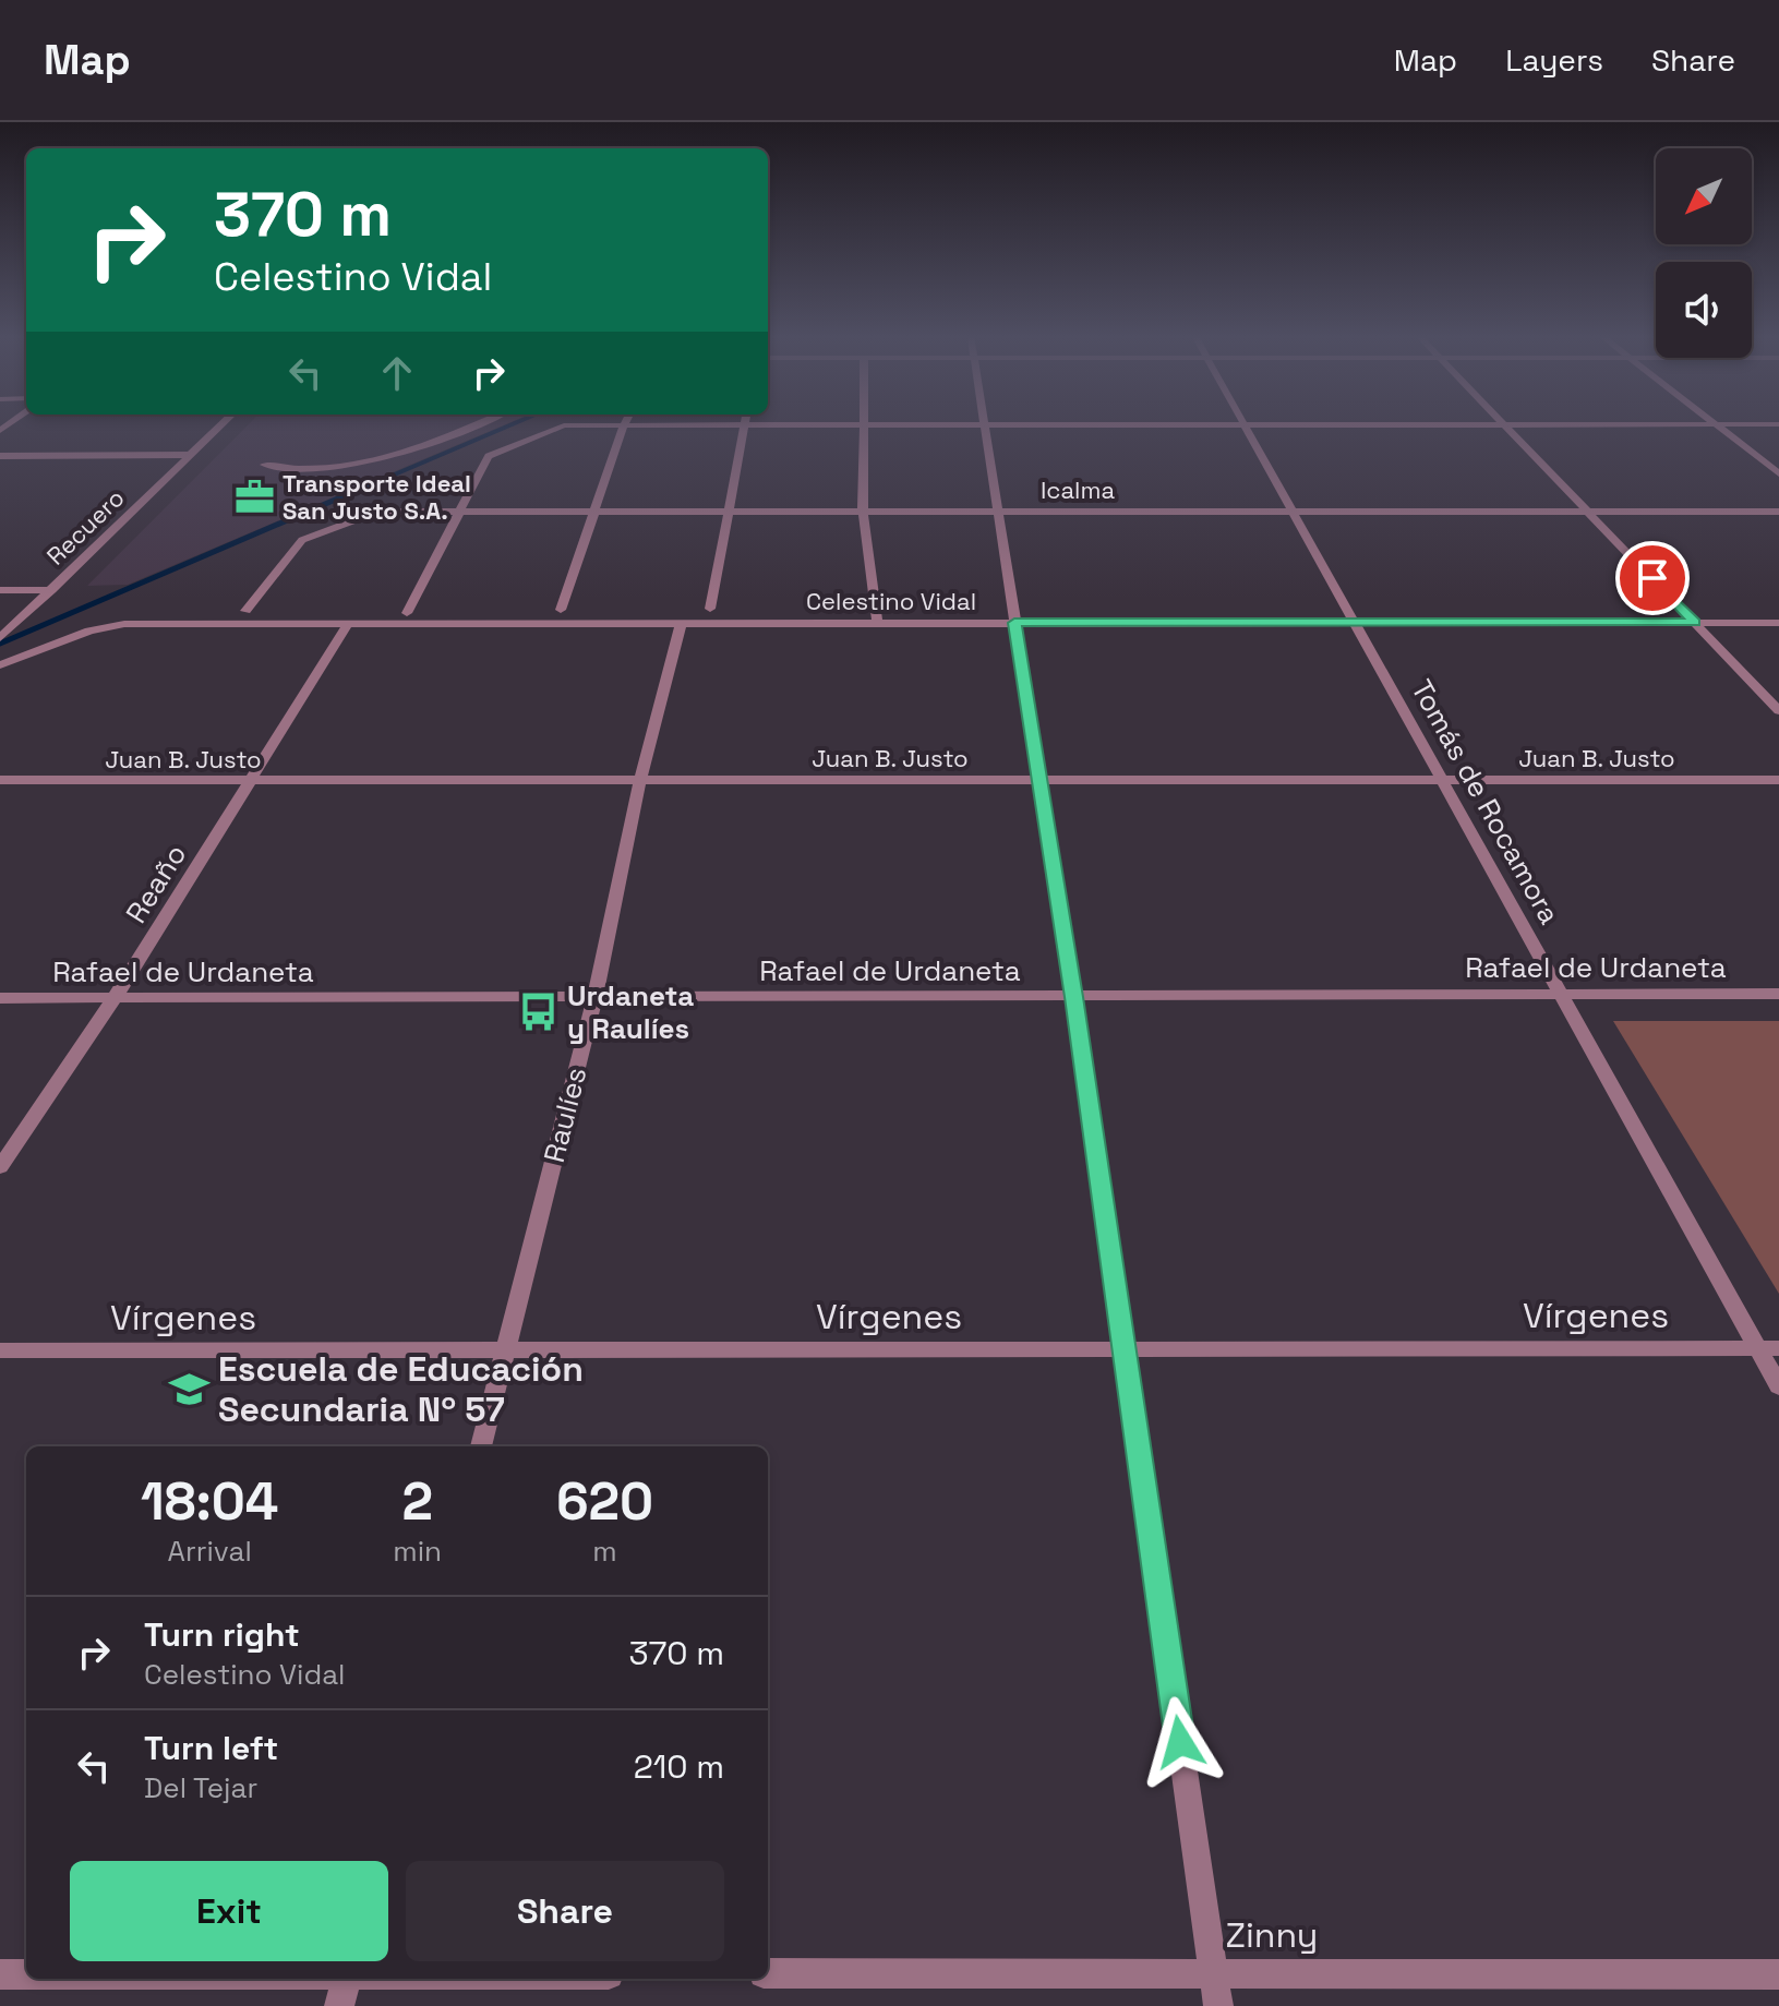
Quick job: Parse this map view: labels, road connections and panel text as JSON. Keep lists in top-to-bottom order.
{
  "streets": {
    "street": [
      "Icalma",
      "Recuero",
      "Celestino Vidal",
      "Juan B. Justo",
      "Tomás de Rocamora",
      "Reaño",
      "Rafael de Urdaneta",
      "Raulíes",
      "Vírgenes",
      "Zinny"
    ]
  },
  "crossings": [
    ["Icalma", "Tomás de Rocamora"],
    ["Celestino Vidal", "Tomás de Rocamora"],
    ["Celestino Vidal", "Reaño"],
    ["Celestino Vidal", "Raulíes"],
    ["Juan B. Justo", "Tomás de Rocamora"],
    ["Juan B. Justo", "Reaño"],
    ["Juan B. Justo", "Raulíes"],
    ["Tomás de Rocamora", "Rafael de Urdaneta"],
    ["Tomás de Rocamora", "Vírgenes"],
    ["Reaño", "Rafael de Urdaneta"],
    ["Rafael de Urdaneta", "Raulíes"],
    ["Raulíes", "Vírgenes"]
  ],
  "places": {
    "office": ["Transporte Ideal San Justo S.A."],
    "bus stop": ["Urdaneta y Raulíes"],
    "school or university": ["Escuela de Educación Secundaria Nº 57"]
  },
  "north": "bottom left",
  "page": {
    "header": "Map",
    "nav": ["Map", "Layers", "Share"],
    "turn": ["370 m", "Celestino Vidal"],
    "eta": [
      "18:04",
      "Arrival",
      "2",
      "min",
      "620",
      "m"
    ],
    "list": [
      {
        "name": "Turn right",
        "note": "Celestino Vidal",
        "value": "370 m"
      },
      {
        "name": "Turn left",
        "note": "Del Tejar",
        "value": "210 m"
      }
    ],
    "buttons": ["Exit", "Share"]
  }
}
